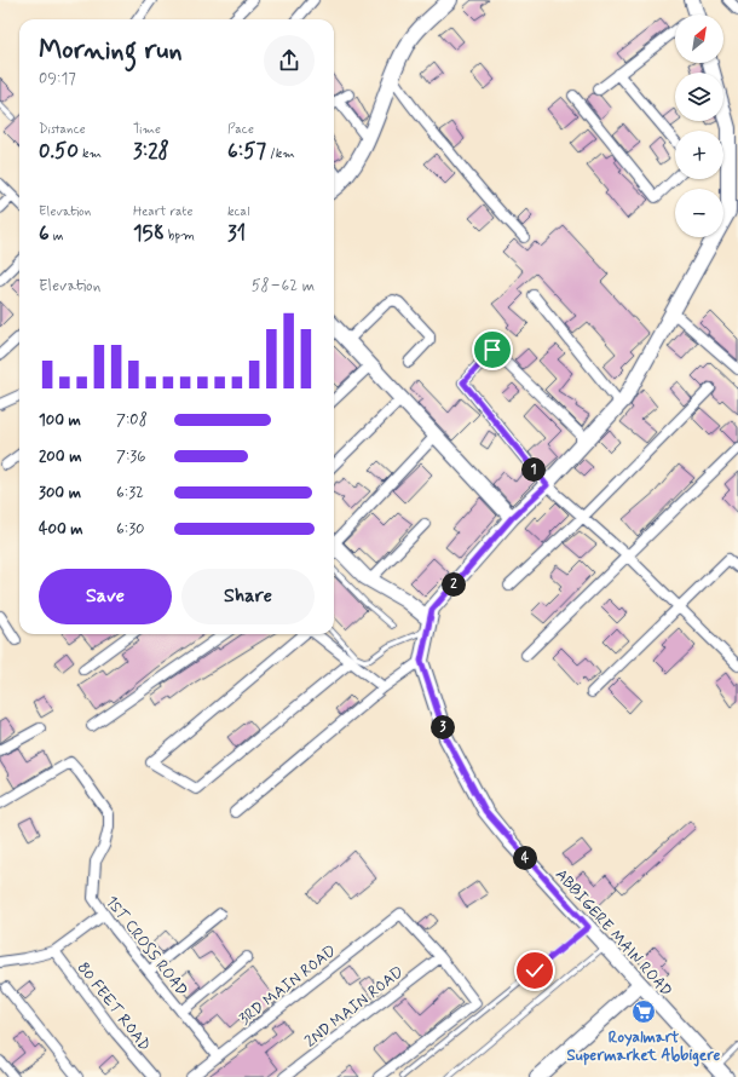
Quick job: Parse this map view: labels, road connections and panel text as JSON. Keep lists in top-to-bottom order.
{
  "streets": {
    "main road": ["ABBIGERE MAIN ROAD"],
    "street": [
      "1ST CROSS ROAD",
      "3RD MAIN ROAD",
      "80 FEET ROAD",
      "2ND MAIN ROAD"
    ]
  },
  "crossings": [
    ["1ST CROSS ROAD", "3RD MAIN ROAD"],
    ["3RD MAIN ROAD", "2ND MAIN ROAD"]
  ],
  "places": {
    "supermarket": ["Royalmart Supermarket Abbigere"]
  },
  "north": "top right",
  "page": {
    "map_buttons": ["+", "−"],
    "heading": ["Morning run", "09:17"],
    "stats": [
      ["Distance", "0.50 km"],
      ["Time", "3:28"],
      ["Pace", "6:57 /km"],
      ["Elevation", "6 m"],
      ["Heart rate", "158 bpm"],
      ["kcal", "31"]
    ],
    "chart": ["Elevation", "58–62 m"],
    "list": [
      {
        "name": "100 m",
        "note": "7:08"
      },
      {
        "name": "200 m",
        "note": "7:36"
      },
      {
        "name": "300 m",
        "note": "6:32"
      },
      {
        "name": "400 m",
        "note": "6:30"
      }
    ],
    "pins": [
      "1",
      "2",
      "3",
      "4"
    ],
    "buttons": ["Save", "Share"]
  }
}
